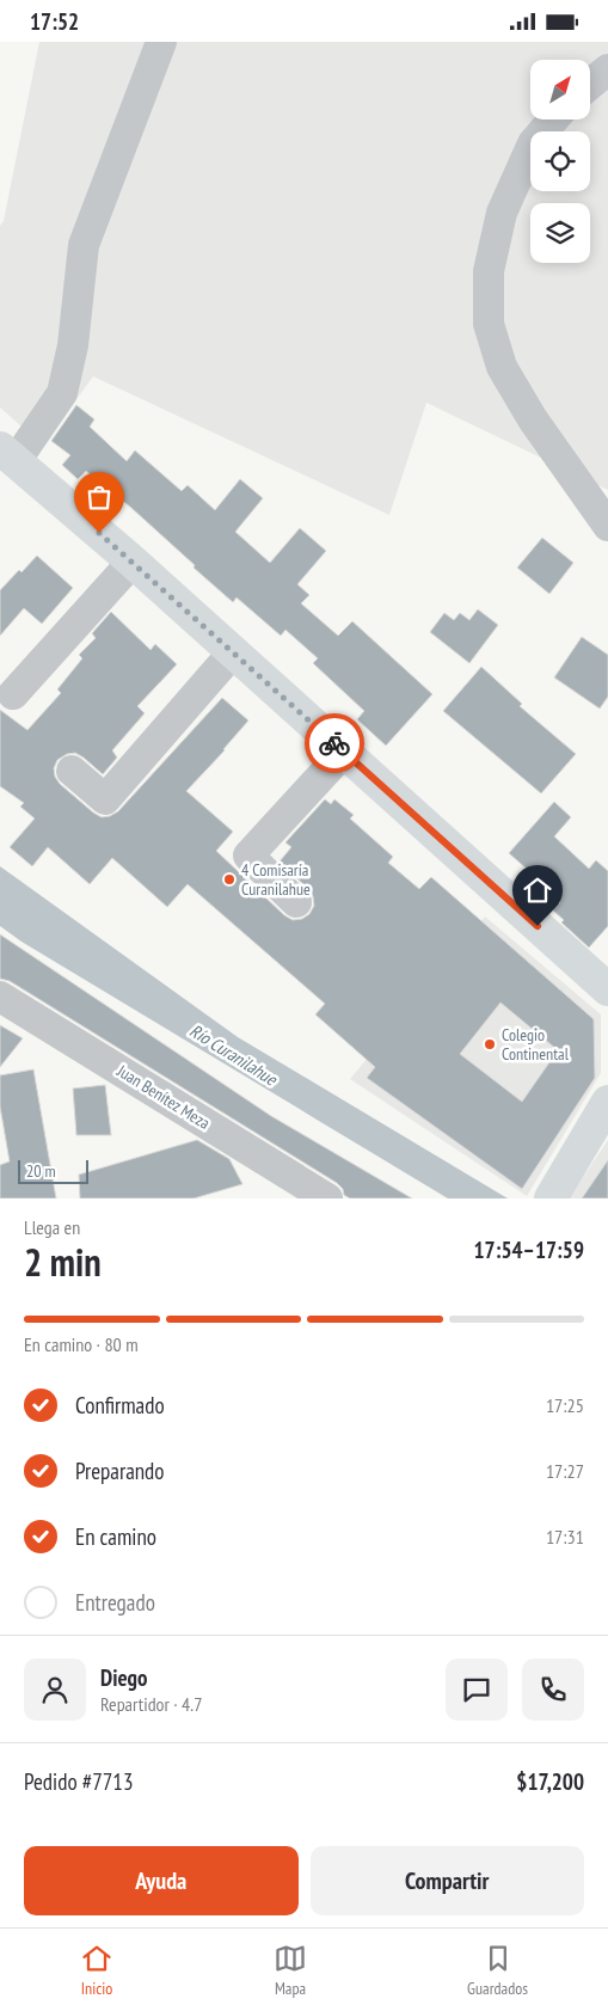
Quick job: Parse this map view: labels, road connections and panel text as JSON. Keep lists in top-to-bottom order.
{
  "streets": {
    "street": ["Juan Benítez Meza"]
  },
  "water": ["Río Curanilahue"],
  "places": ["4 Comisaría Curanilahue", "Colegio Continental"],
  "scale_bar": "20 m",
  "north": "top right",
  "page": {
    "status": "17:52",
    "scale": "20 m",
    "heading": ["2 min", "Llega en", "17:54–17:59"],
    "panel": [
      "Diego",
      "Repartidor · 4.7",
      "Pedido #7713",
      "$17,200"
    ],
    "bar": "En camino · 80 m",
    "list": [
      ["Confirmado", "17:25"],
      ["Preparando", "17:27"],
      ["En camino", "17:31"],
      "Entregado"
    ],
    "buttons": ["Ayuda", "Compartir"],
    "tabs": ["Inicio", "Mapa", "Guardados"]
  }
}
